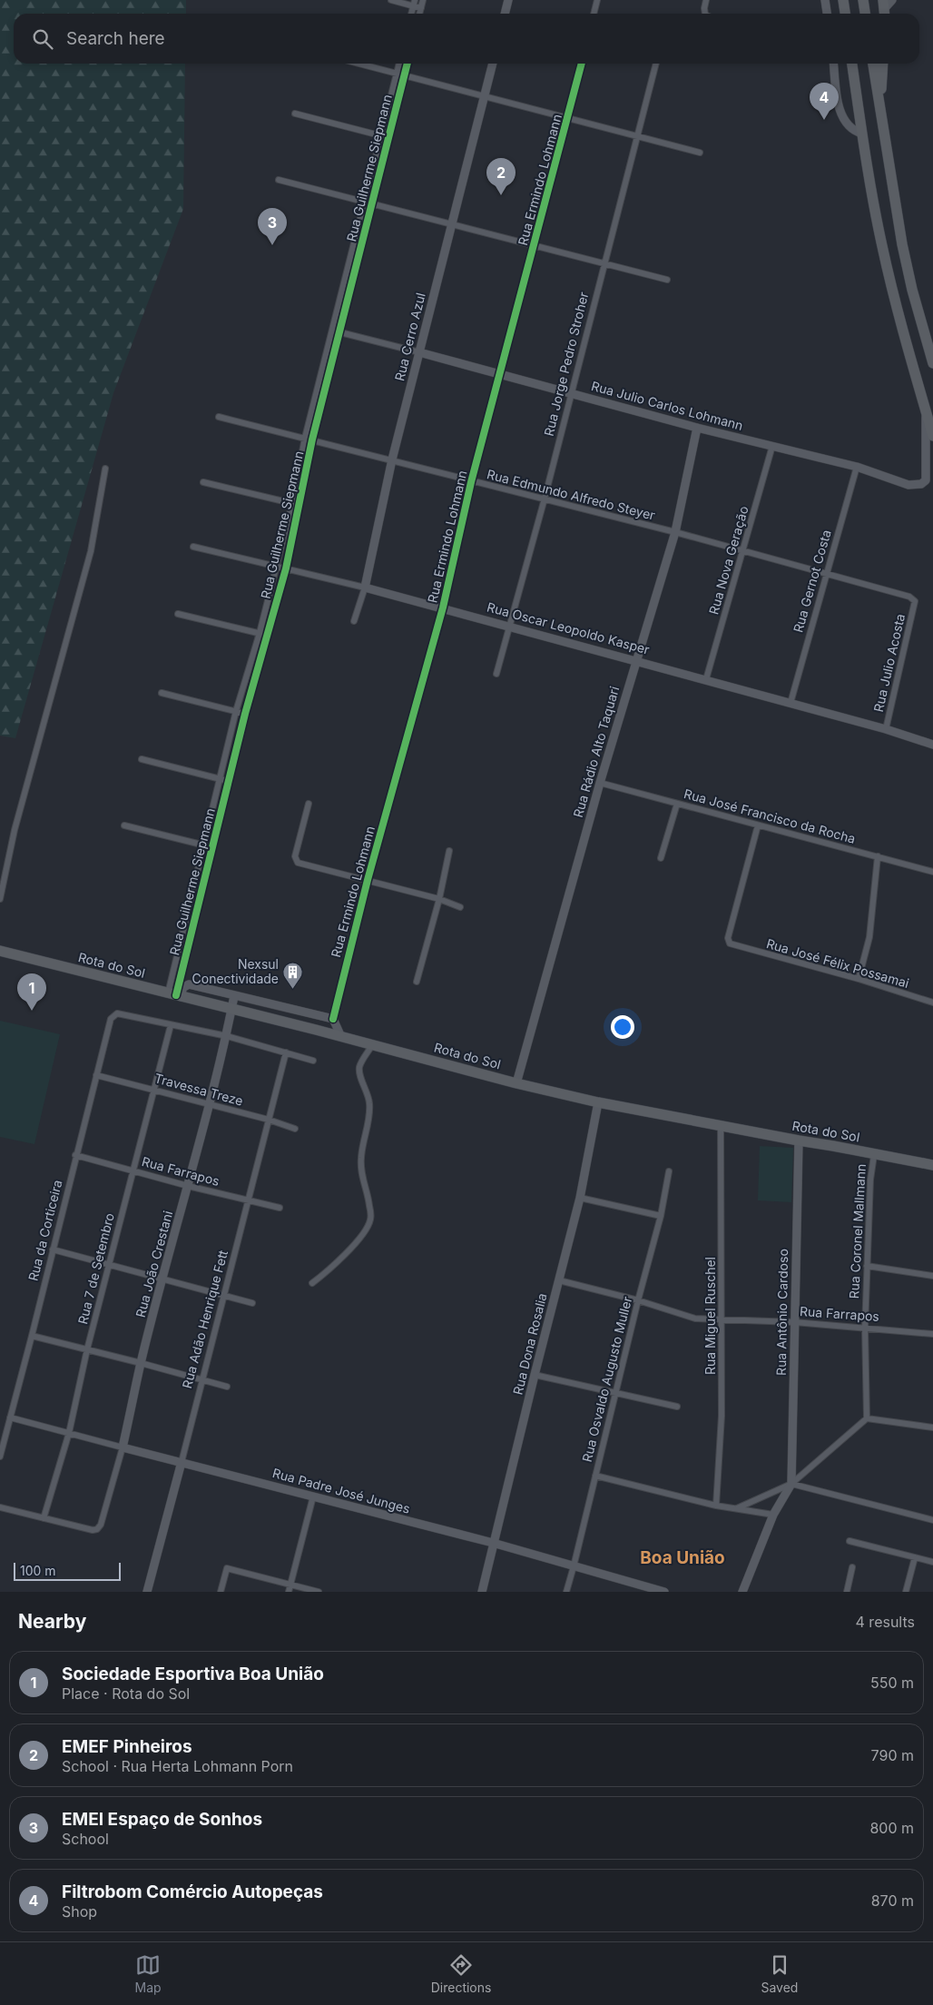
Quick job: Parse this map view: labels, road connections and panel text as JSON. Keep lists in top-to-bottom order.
{
  "streets": {
    "highway": ["Rota do Sol"],
    "street": [
      "Rua Guilherme Siepmann",
      "Rua Ermindo Lohmann",
      "Rua Cerro Azul",
      "Rua Jorge Pedro Stroher",
      "Rua Julio Carlos Lohmann",
      "Rua Edmundo Alfredo Steyer",
      "Rua Nova Geração",
      "Rua Gernot Costa",
      "Rua Oscar Leopoldo Kasper",
      "Rua Julio Acosta",
      "Rua Rádio Alto Taquari",
      "Rua José Francisco da Rocha",
      "Rua José Félix Possamai",
      "Travessa Treze",
      "Rua Farrapos",
      "Rua da Corticeira",
      "Rua Coronel Mallmann",
      "Rua João Crestani",
      "Rua 7 de Setembro",
      "Rua Antônio Cardoso",
      "Rua Miguel Ruschel",
      "Rua Adão Henrique Fett",
      "Rua Dona Rosalia",
      "Rua Osvaldo Augusto Muller",
      "Rua Padre José Junges"
    ]
  },
  "crossings": [
    ["Rua Guilherme Siepmann", "Rua Julio Carlos Lohmann"],
    ["Rua Guilherme Siepmann", "Rua Edmundo Alfredo Steyer"],
    ["Rua Guilherme Siepmann", "Rua Oscar Leopoldo Kasper"],
    ["Rua Guilherme Siepmann", "Rota do Sol"],
    ["Rua Ermindo Lohmann", "Rua Julio Carlos Lohmann"],
    ["Rua Ermindo Lohmann", "Rua Edmundo Alfredo Steyer"],
    ["Rua Ermindo Lohmann", "Rua Oscar Leopoldo Kasper"],
    ["Rua Cerro Azul", "Rua Julio Carlos Lohmann"],
    ["Rua Cerro Azul", "Rua Edmundo Alfredo Steyer"],
    ["Rua Cerro Azul", "Rua Oscar Leopoldo Kasper"],
    ["Rua Jorge Pedro Stroher", "Rua Julio Carlos Lohmann"],
    ["Rua Jorge Pedro Stroher", "Rua Edmundo Alfredo Steyer"],
    ["Rua Jorge Pedro Stroher", "Rua Oscar Leopoldo Kasper"],
    ["Rua Julio Carlos Lohmann", "Rua Nova Geração"],
    ["Rua Julio Carlos Lohmann", "Rua Gernot Costa"],
    ["Rua Julio Carlos Lohmann", "Rua Rádio Alto Taquari"],
    ["Rua Edmundo Alfredo Steyer", "Rua Nova Geração"],
    ["Rua Edmundo Alfredo Steyer", "Rua Gernot Costa"],
    ["Rua Edmundo Alfredo Steyer", "Rua Julio Acosta"],
    ["Rua Edmundo Alfredo Steyer", "Rua Rádio Alto Taquari"],
    ["Rua Nova Geração", "Rua Oscar Leopoldo Kasper"],
    ["Rua Gernot Costa", "Rua Oscar Leopoldo Kasper"],
    ["Rua Oscar Leopoldo Kasper", "Rua Julio Acosta"],
    ["Rua Oscar Leopoldo Kasper", "Rua Rádio Alto Taquari"],
    ["Rua Rádio Alto Taquari", "Rua José Francisco da Rocha"],
    ["Rua Rádio Alto Taquari", "Rota do Sol"],
    ["Rua José Francisco da Rocha", "Rua José Félix Possamai"],
    ["Rota do Sol", "Rua Coronel Mallmann"],
    ["Rota do Sol", "Rua João Crestani"],
    ["Rota do Sol", "Rua Antônio Cardoso"],
    ["Rota do Sol", "Rua Miguel Ruschel"],
    ["Rota do Sol", "Rua Dona Rosalia"],
    ["Travessa Treze", "Rua da Corticeira"],
    ["Travessa Treze", "Rua João Crestani"],
    ["Travessa Treze", "Rua 7 de Setembro"],
    ["Travessa Treze", "Rua Adão Henrique Fett"],
    ["Rua Farrapos", "Rua da Corticeira"],
    ["Rua Farrapos", "Rua Coronel Mallmann"],
    ["Rua Farrapos", "Rua João Crestani"],
    ["Rua Farrapos", "Rua 7 de Setembro"],
    ["Rua Farrapos", "Rua Antônio Cardoso"],
    ["Rua Farrapos", "Rua Miguel Ruschel"],
    ["Rua Farrapos", "Rua Adão Henrique Fett"],
    ["Rua Farrapos", "Rua Dona Rosalia"],
    ["Rua Farrapos", "Rua Osvaldo Augusto Muller"],
    ["Rua da Corticeira", "Rua 7 de Setembro"],
    ["Rua da Corticeira", "Rua Padre José Junges"],
    ["Rua João Crestani", "Rua 7 de Setembro"],
    ["Rua João Crestani", "Rua Padre José Junges"],
    ["Rua 7 de Setembro", "Rua Padre José Junges"],
    ["Rua Adão Henrique Fett", "Rua Padre José Junges"],
    ["Rua Dona Rosalia", "Rua Padre José Junges"],
    ["Rua Osvaldo Augusto Muller", "Rua Padre José Junges"]
  ],
  "districts": ["Boa União"],
  "places": {
    "building": ["Nexsul Conectividade"]
  },
  "scale_bar": "100 m",
  "page": {
    "search": "Search here",
    "pins": [
      "4",
      "2",
      "3",
      "1"
    ],
    "scale": "100 m",
    "heading": ["Nearby", "4 results"],
    "list": [
      {
        "mark": "1",
        "name": "Sociedade Esportiva Boa União",
        "note": "Place · Rota do Sol",
        "value": "550 m"
      },
      {
        "mark": "2",
        "name": "EMEF Pinheiros",
        "note": "School · Rua Herta Lohmann Porn",
        "value": "790 m"
      },
      {
        "mark": "3",
        "name": "EMEI Espaço de Sonhos",
        "note": "School",
        "value": "800 m"
      },
      {
        "mark": "4",
        "name": "Filtrobom Comércio Autopeças",
        "note": "Shop",
        "value": "870 m"
      }
    ],
    "nav": ["Map", "Directions", "Saved"]
  }
}
